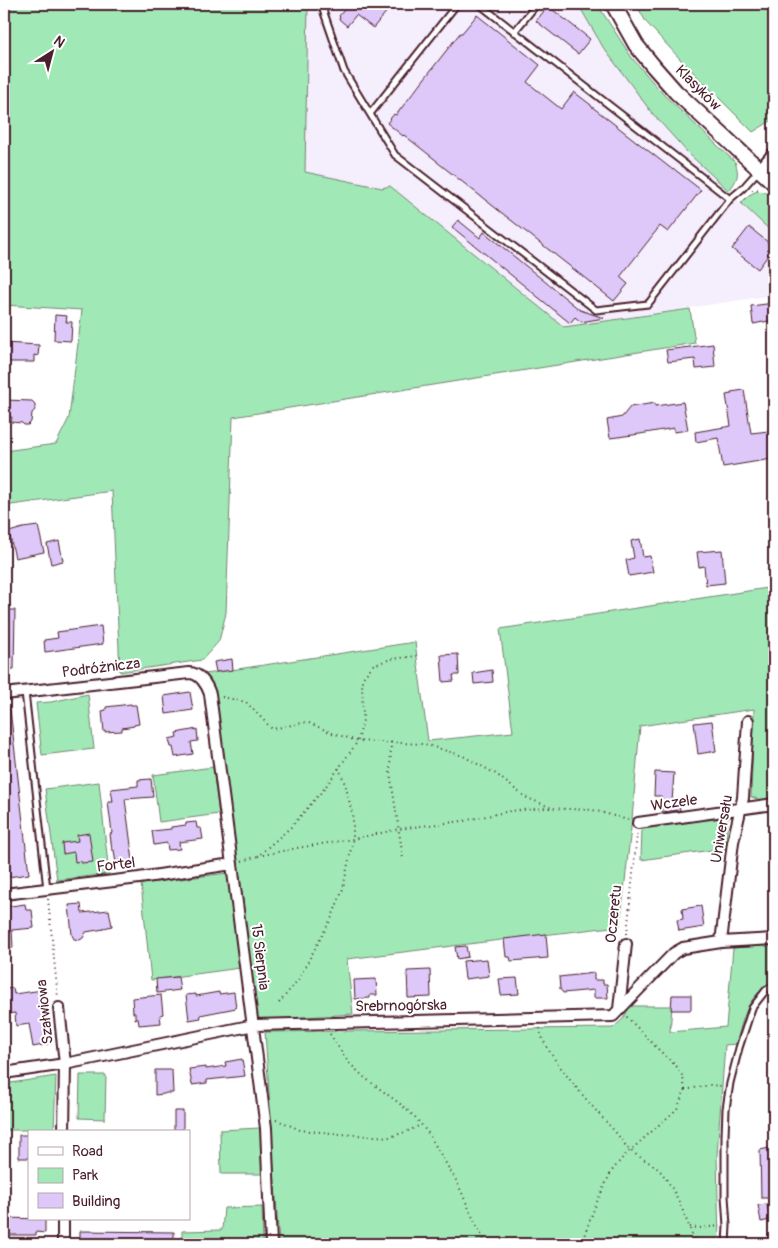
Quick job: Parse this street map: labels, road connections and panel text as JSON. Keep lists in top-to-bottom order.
{
  "streets": {
    "street": [
      "Klasyków",
      "Podróżnicza",
      "Wczele",
      "Uniwersału",
      "Fortel",
      "Oczeretu",
      "15 Sierpnia",
      "Srebrnogórska",
      "Szałwiowa"
    ]
  },
  "crossings": [
    ["Podróżnicza", "15 Sierpnia"],
    ["Wczele", "Uniwersału"],
    ["Wczele", "Oczeretu"],
    ["Uniwersału", "Srebrnogórska"],
    ["Fortel", "15 Sierpnia"],
    ["Fortel", "Szałwiowa"],
    ["Oczeretu", "Srebrnogórska"],
    ["15 Sierpnia", "Srebrnogórska"],
    ["Srebrnogórska", "Szałwiowa"]
  ],
  "legend": ["Road", "Park", "Building"],
  "north": "top right"
}
